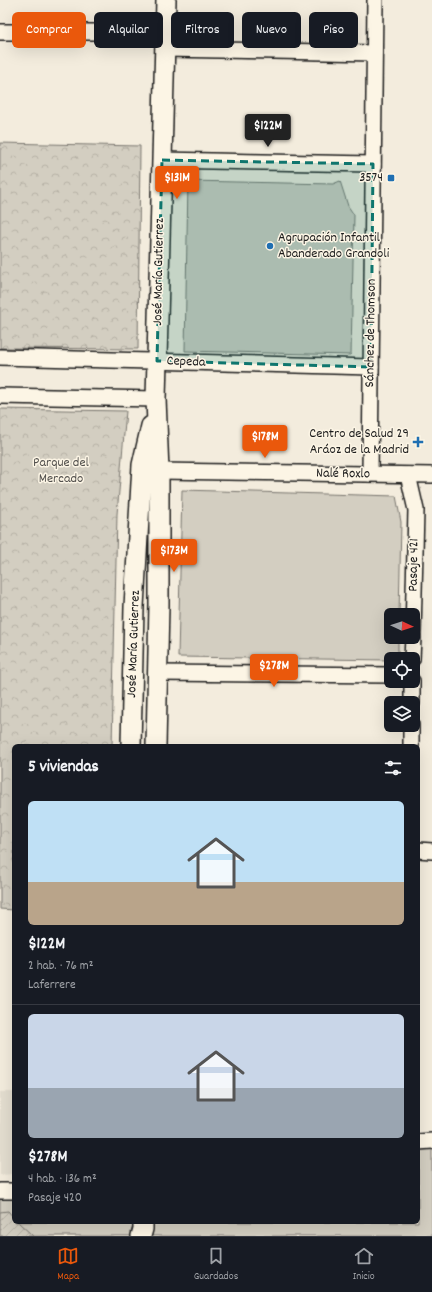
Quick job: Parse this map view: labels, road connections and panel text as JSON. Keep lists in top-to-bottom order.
{
  "streets": {
    "street": [
      "José María Gutierrez",
      "Sánchez de Thomson",
      "Cepeda",
      "Nalé Roxlo",
      "Pasaje 421"
    ]
  },
  "crossings": [
    ["José María Gutierrez", "Cepeda"],
    ["José María Gutierrez", "Nalé Roxlo"],
    ["Sánchez de Thomson", "Cepeda"],
    ["Sánchez de Thomson", "Nalé Roxlo"],
    ["Nalé Roxlo", "Pasaje 421"]
  ],
  "parks": ["Parque del Mercado"],
  "places": {
    "transit": ["3574"],
    "other": ["Agrupación Infantil Abanderado Grandoli"],
    "health": ["Centro de Salud 29 Aráoz de la Madrid"]
  },
  "north": "right",
  "page": {
    "chip": [
      "Comprar",
      "Alquilar",
      "Filtros",
      "Nuevo",
      "Piso"
    ],
    "price": [
      "$122M",
      "$131M",
      "$178M",
      "$173M",
      "$278M"
    ],
    "heading": "5 viviendas",
    "list": [
      {
        "name": "$122M",
        "note": "2 hab. · 76 m² · Laferrere"
      },
      {
        "name": "$278M",
        "note": "4 hab. · 136 m² · Pasaje 420"
      }
    ],
    "tabs": ["Mapa", "Guardados", "Inicio"]
  }
}
